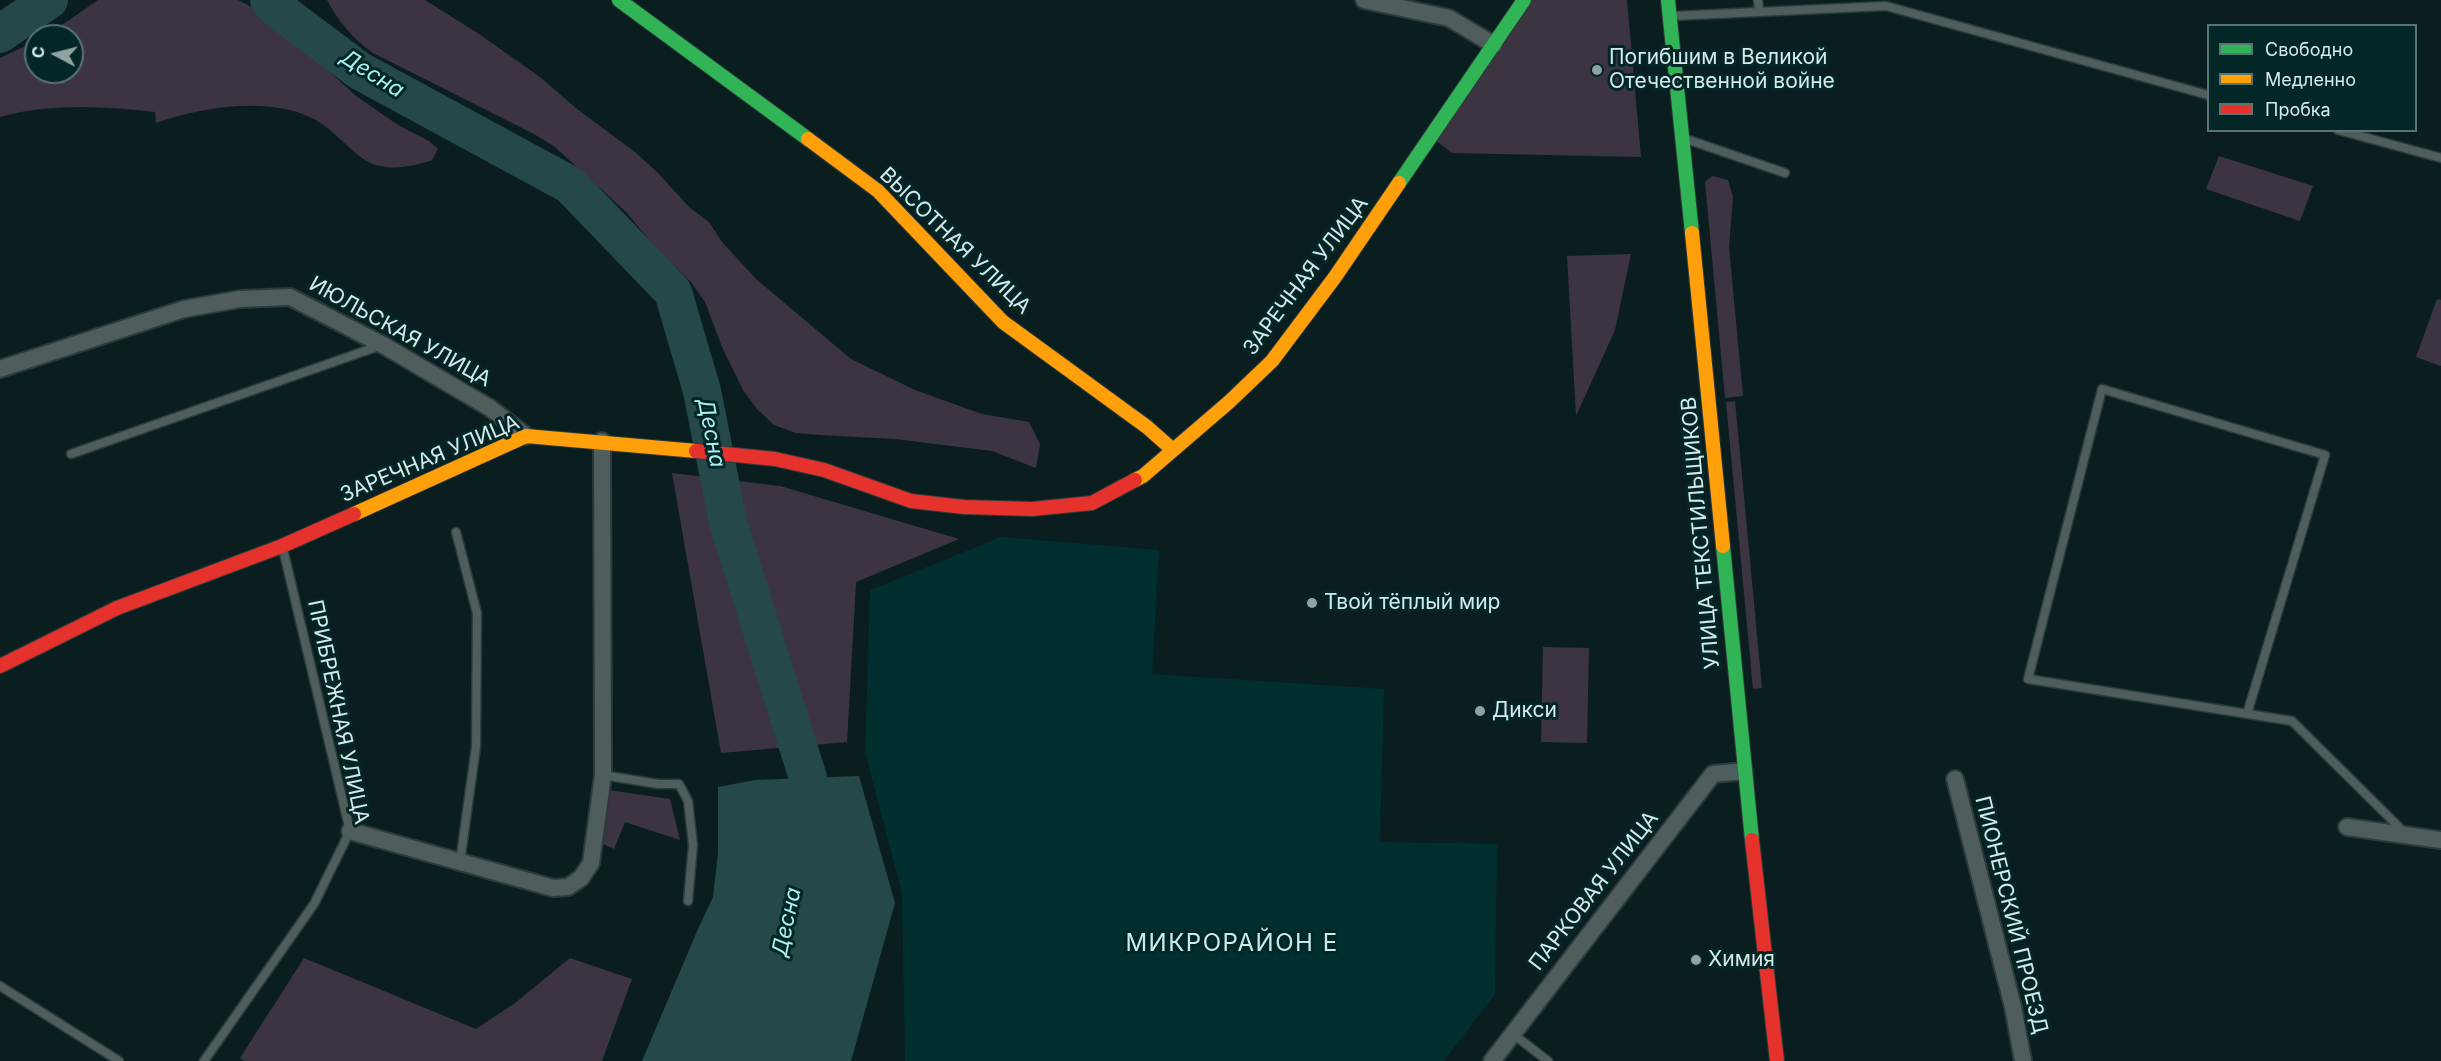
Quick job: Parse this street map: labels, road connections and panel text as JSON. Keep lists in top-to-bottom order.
{
  "streets": {
    "street": [
      "ВЫСОТНАЯ УЛИЦА",
      "ЗАРЕЧНАЯ УЛИЦА",
      "ИЮЛЬСКАЯ УЛИЦА",
      "УЛИЦА ТЕКСТИЛЬЩИКОВ",
      "ПАРКОВАЯ УЛИЦА",
      "ПИОНЕРСКИЙ ПРОЕЗД"
    ],
    "lane": ["ПРИБРЕЖНАЯ УЛИЦА"]
  },
  "crossings": [
    ["ВЫСОТНАЯ УЛИЦА", "ЗАРЕЧНАЯ УЛИЦА"],
    ["ЗАРЕЧНАЯ УЛИЦА", "ИЮЛЬСКАЯ УЛИЦА"],
    ["ЗАРЕЧНАЯ УЛИЦА", "ПРИБРЕЖНАЯ УЛИЦА"],
    ["УЛИЦА ТЕКСТИЛЬЩИКОВ", "ПАРКОВАЯ УЛИЦА"]
  ],
  "districts": ["МИКРОРАЙОН Е"],
  "water": ["Десна"],
  "places": [
    "Погибшим в Великой Отечественной войне",
    "Твой тёплый мир",
    "Дикси",
    "Химия"
  ],
  "legend": ["Свободно", "Медленно", "Пробка"],
  "north": "left"
}
